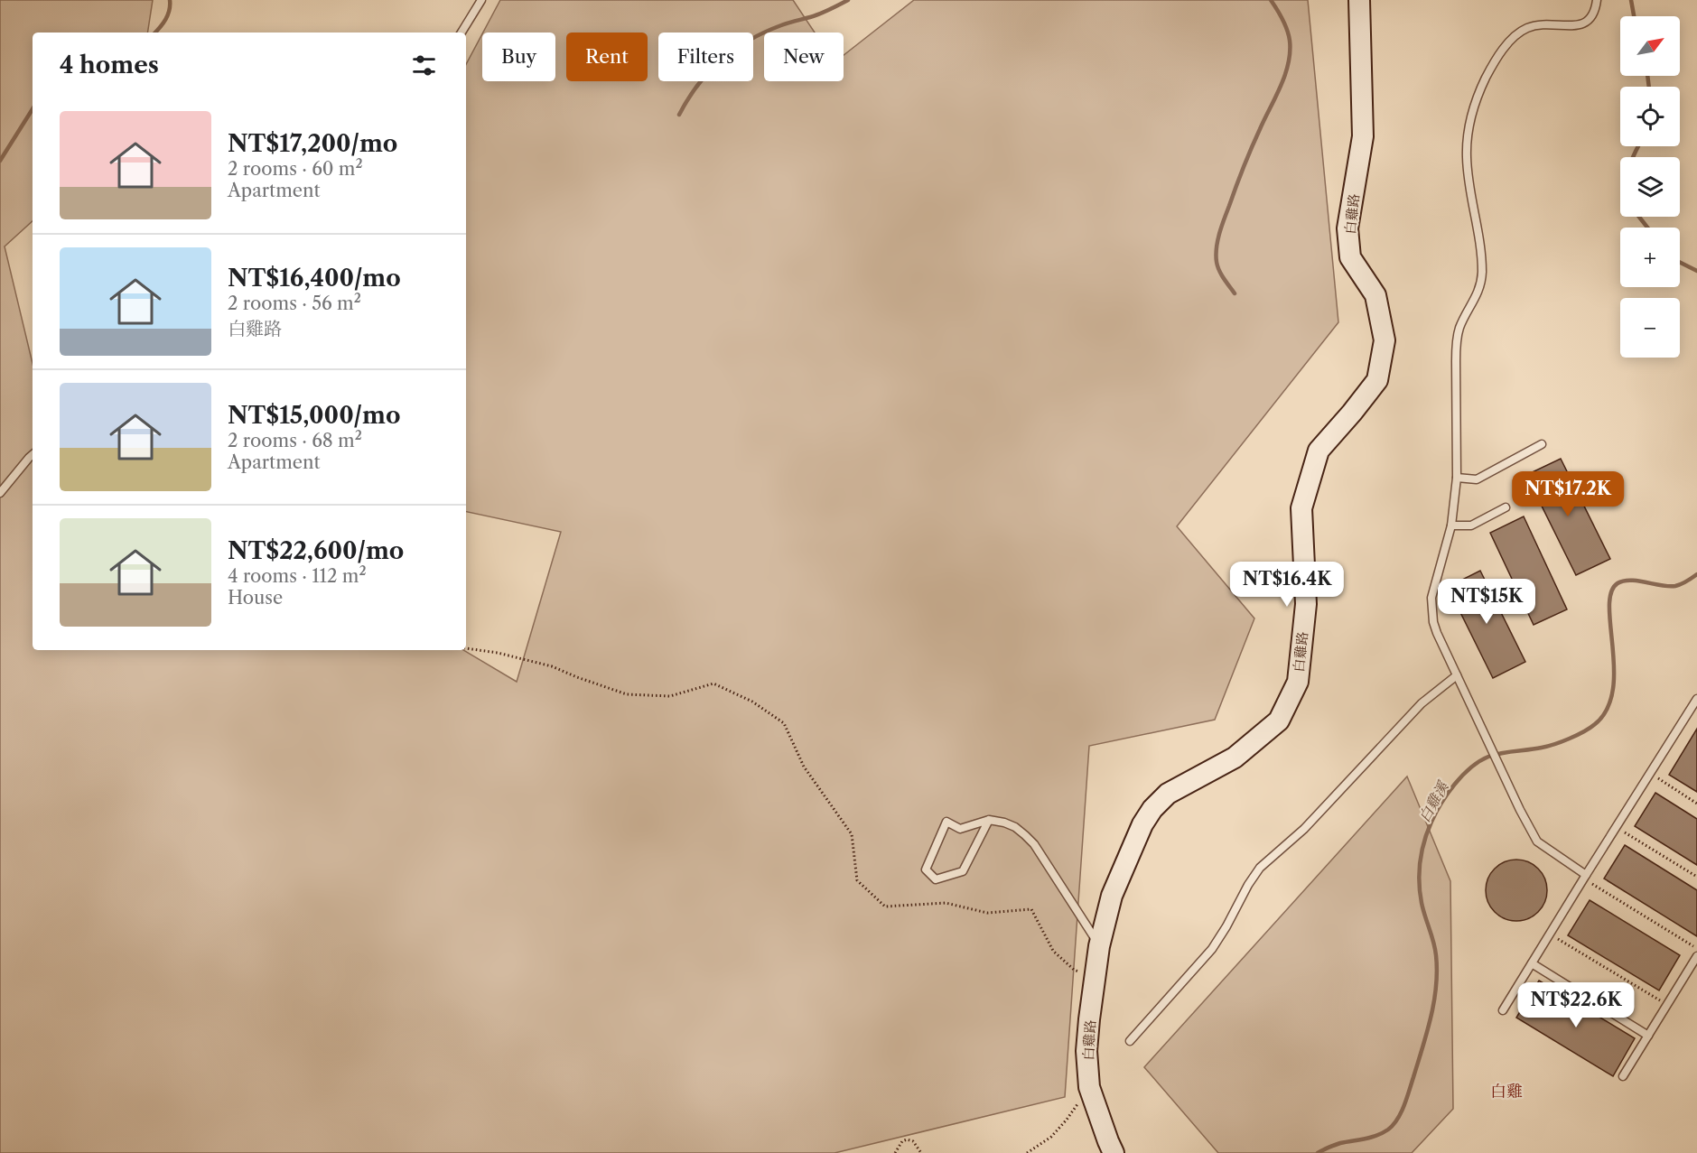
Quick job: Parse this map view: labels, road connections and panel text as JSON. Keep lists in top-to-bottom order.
{
  "streets": {
    "street": ["白雞路"]
  },
  "districts": ["白雞"],
  "water": ["白雞溪"],
  "north": "top right",
  "page": {
    "map_buttons": ["+", "−"],
    "chip": [
      "Buy",
      "Rent",
      "Filters",
      "New"
    ],
    "heading": "4 homes",
    "list": [
      {
        "name": "NT$17,200/mo",
        "note": "2 rooms · 60 m² · Apartment"
      },
      {
        "name": "NT$16,400/mo",
        "note": "2 rooms · 56 m² · 白雞路"
      },
      {
        "name": "NT$15,000/mo",
        "note": "2 rooms · 68 m² · Apartment"
      },
      {
        "name": "NT$22,600/mo",
        "note": "4 rooms · 112 m² · House"
      }
    ],
    "price": [
      "NT$17.2K",
      "NT$16.4K",
      "NT$15K",
      "NT$22.6K"
    ]
  }
}
